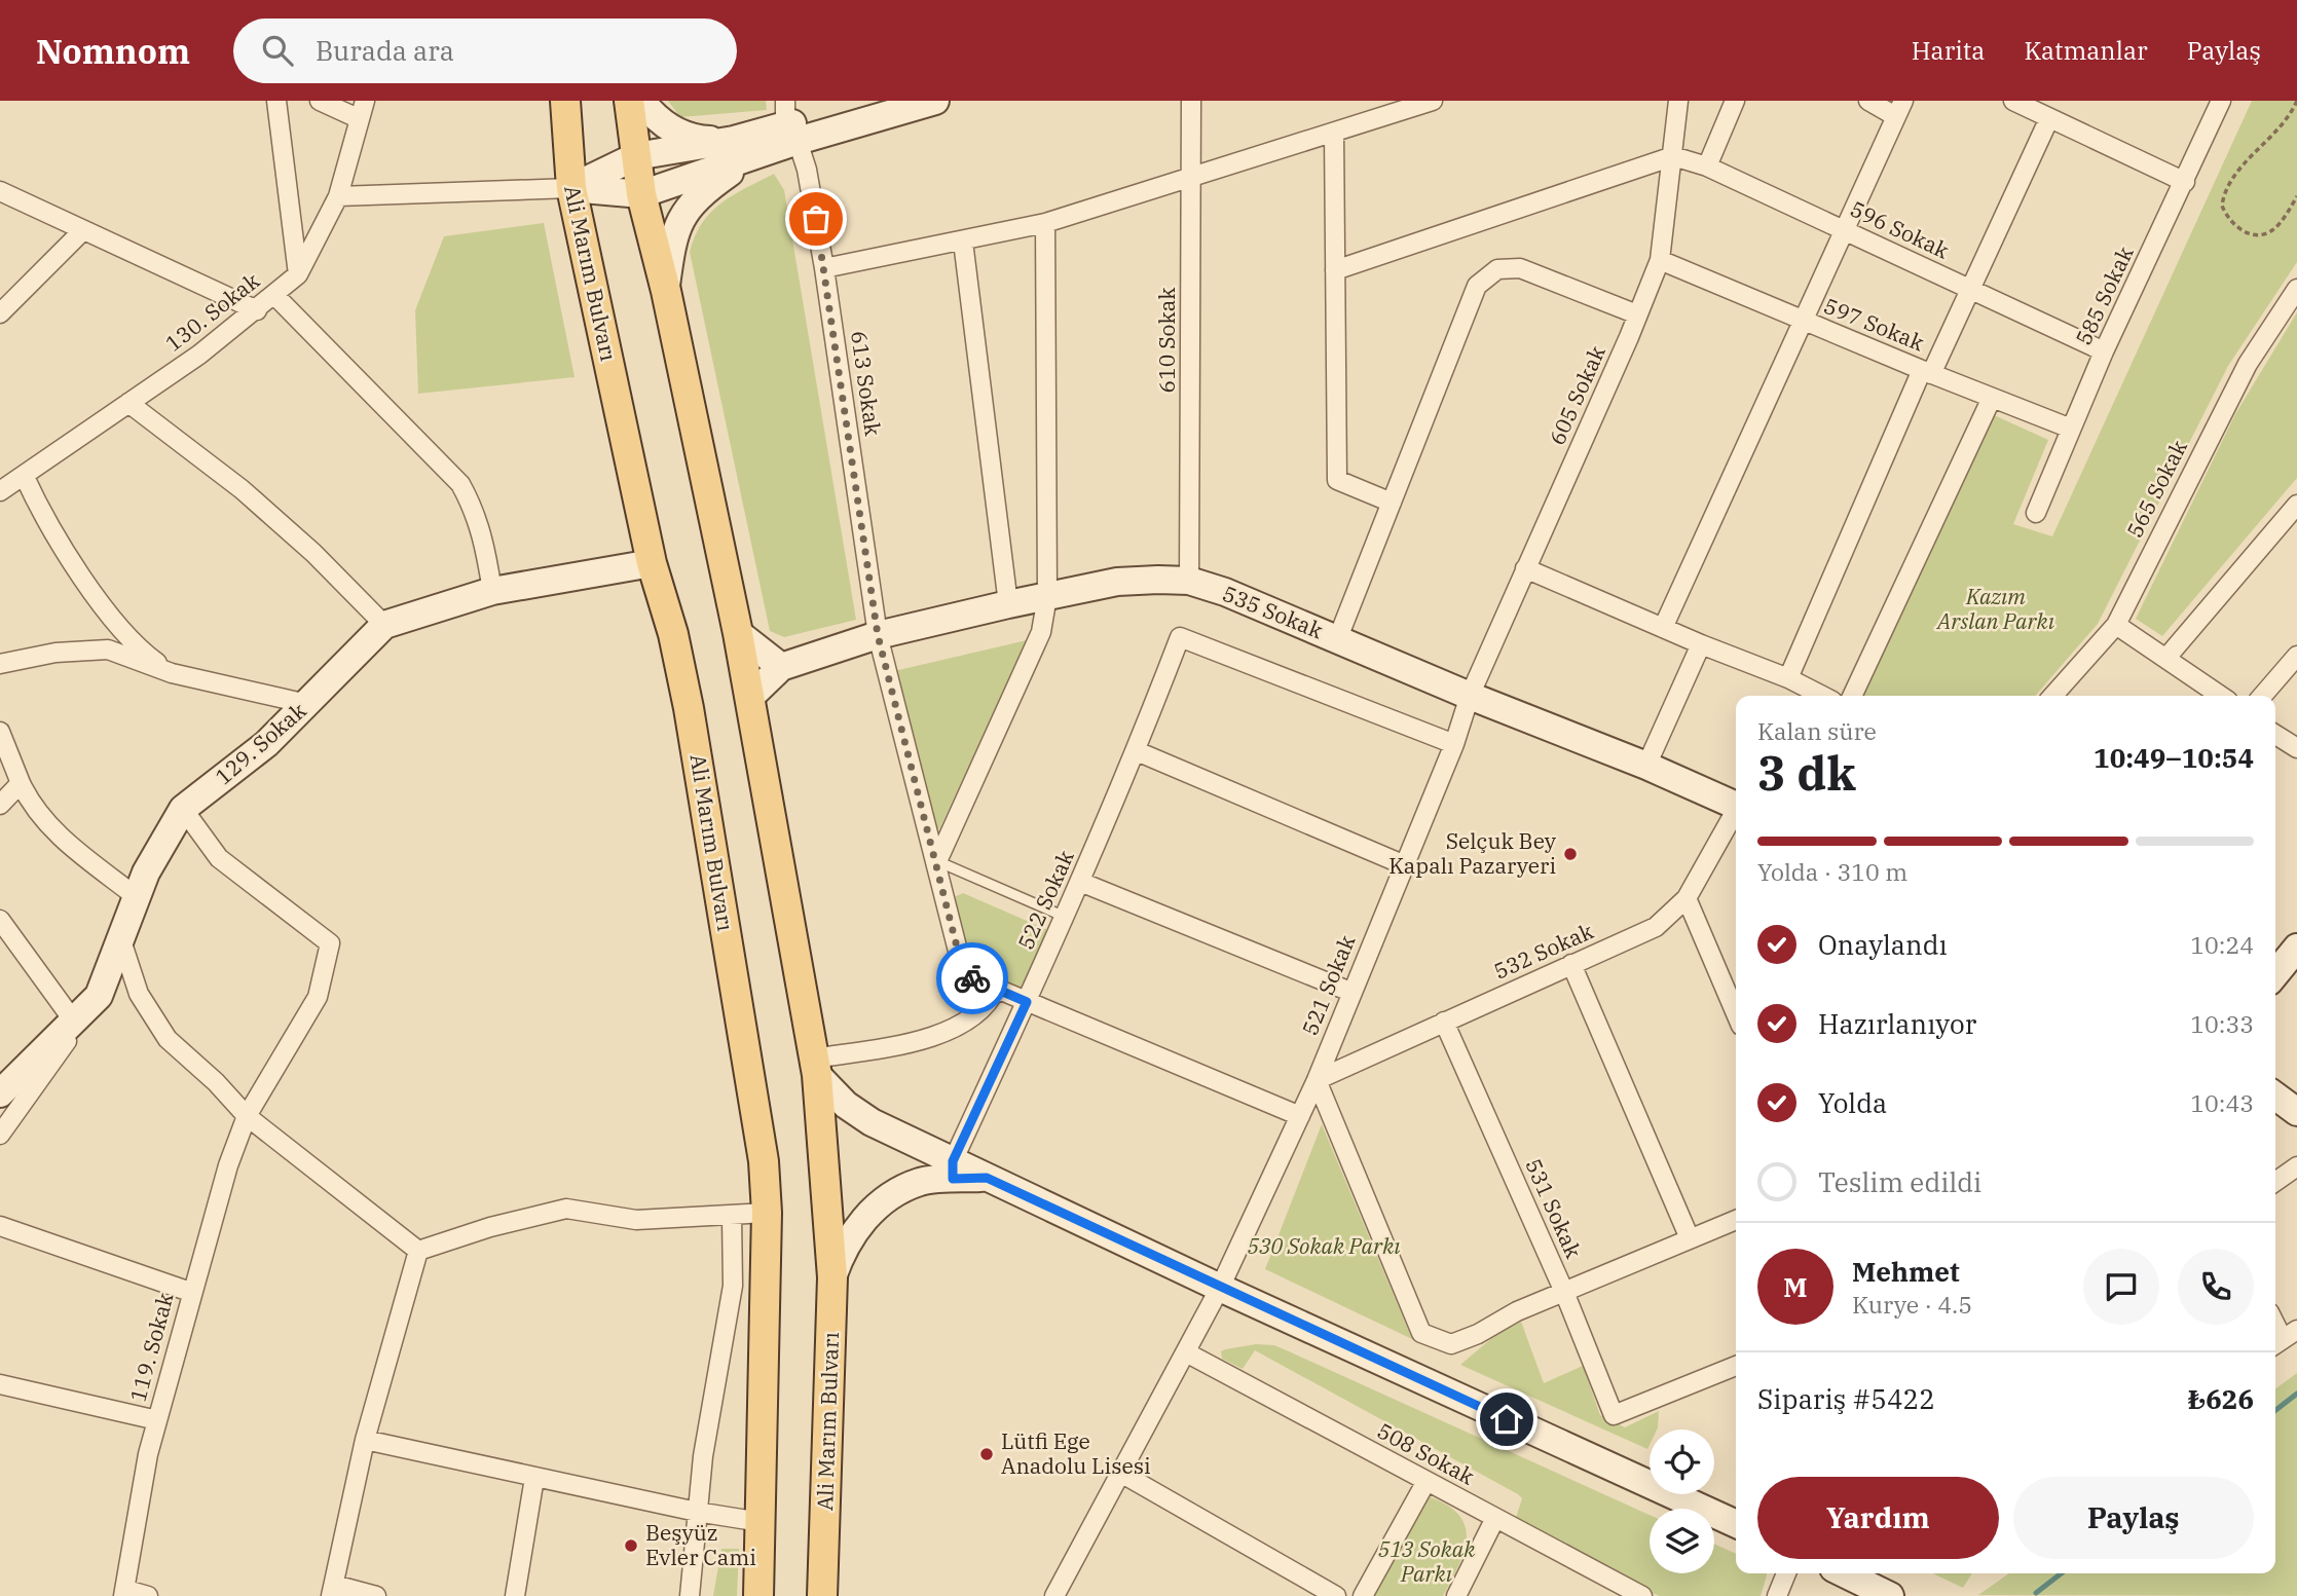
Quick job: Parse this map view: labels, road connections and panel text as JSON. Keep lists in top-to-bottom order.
{
  "streets": {
    "main road": ["Ali Marım Bulvarı"],
    "street": [
      "596 Sokak",
      "585 Sokak",
      "130. Sokak",
      "597 Sokak",
      "610 Sokak",
      "613 Sokak",
      "605 Sokak",
      "565 Sokak",
      "535 Sokak",
      "129. Sokak",
      "522 Sokak",
      "532 Sokak",
      "521 Sokak",
      "531 Sokak",
      "119. Sokak",
      "508 Sokak"
    ]
  },
  "crossings": [
    ["596 Sokak", "585 Sokak"],
    ["596 Sokak", "605 Sokak"],
    ["Ali Marım Bulvarı", "129. Sokak"],
    ["585 Sokak", "597 Sokak"],
    ["597 Sokak", "605 Sokak"],
    ["610 Sokak", "535 Sokak"],
    ["613 Sokak", "535 Sokak"],
    ["613 Sokak", "522 Sokak"],
    ["613 Sokak", "521 Sokak"],
    ["605 Sokak", "535 Sokak"],
    ["605 Sokak", "521 Sokak"],
    ["535 Sokak", "521 Sokak"],
    ["129. Sokak", "119. Sokak"],
    ["522 Sokak", "521 Sokak"],
    ["532 Sokak", "521 Sokak"],
    ["532 Sokak", "531 Sokak"],
    ["521 Sokak", "508 Sokak"]
  ],
  "parks": ["Kazım Arslan Parkı", "530 Sokak Parkı", "513 Sokak Parkı"],
  "places": ["Selçuk Bey Kapalı Pazaryeri", "Lütfi Ege Anadolu Lisesi", "Beşyüz Evler Cami"],
  "page": {
    "header": "Nomnom",
    "search": "Burada ara",
    "nav": ["Harita", "Katmanlar", "Paylaş"],
    "heading": ["3 dk", "Kalan süre", "10:49–10:54"],
    "panel": [
      "Mehmet",
      "Kurye · 4.5",
      "Sipariş #5422",
      "₺626"
    ],
    "bar": "Yolda · 310 m",
    "list": [
      ["Onaylandı", "10:24"],
      ["Hazırlanıyor", "10:33"],
      ["Yolda", "10:43"],
      "Teslim edildi"
    ],
    "round": "M",
    "buttons": ["Yardım", "Paylaş"]
  }
}
